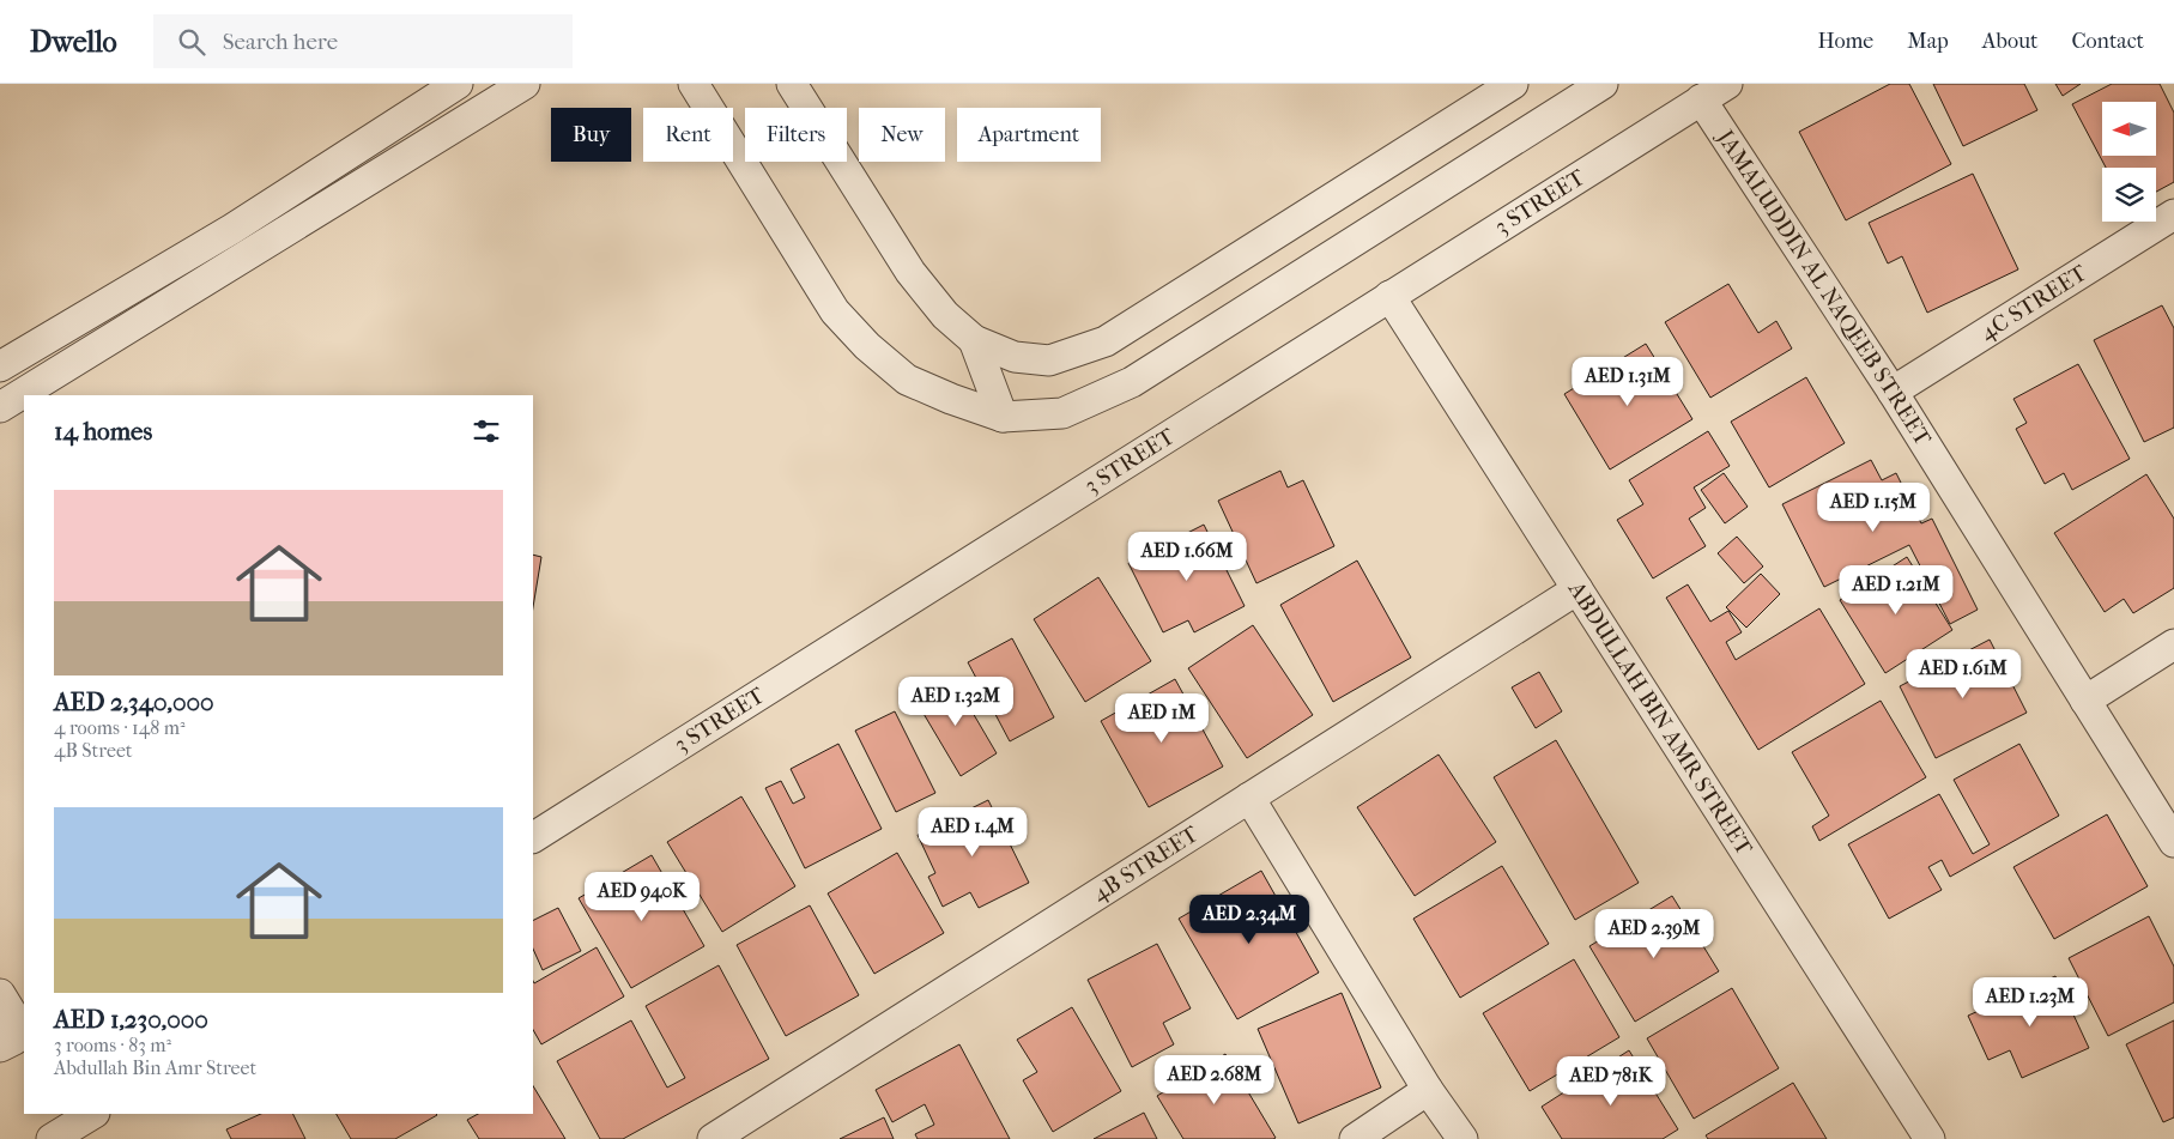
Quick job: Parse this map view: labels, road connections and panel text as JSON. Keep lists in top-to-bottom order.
{
  "streets": {
    "street": [
      "3 STREET",
      "JAMALUDDIN AL NAQEEB STREET",
      "4C STREET",
      "ABDULLAH BIN AMR STREET",
      "4B STREET"
    ]
  },
  "crossings": [
    ["3 STREET", "JAMALUDDIN AL NAQEEB STREET"],
    ["3 STREET", "ABDULLAH BIN AMR STREET"],
    ["JAMALUDDIN AL NAQEEB STREET", "4C STREET"],
    ["ABDULLAH BIN AMR STREET", "4B STREET"]
  ],
  "north": "left",
  "page": {
    "header": "Dwello",
    "search": "Search here",
    "nav": [
      "Home",
      "Map",
      "About",
      "Contact"
    ],
    "chip": [
      "Buy",
      "Rent",
      "Filters",
      "New",
      "Apartment"
    ],
    "price": [
      "AED 1.31M",
      "AED 1.15M",
      "AED 1.66M",
      "AED 1.21M",
      "AED 1.61M",
      "AED 1.32M",
      "AED 1M",
      "AED 1.4M",
      "AED 940K",
      "AED 2.34M",
      "AED 2.39M",
      "AED 1.23M",
      "AED 2.68M",
      "AED 781K"
    ],
    "heading": "14 homes",
    "list": [
      {
        "name": "AED 2,340,000",
        "note": "4 rooms · 148 m² · 4B Street"
      },
      {
        "name": "AED 1,230,000",
        "note": "3 rooms · 83 m² · Abdullah Bin Amr Street"
      }
    ]
  }
}
